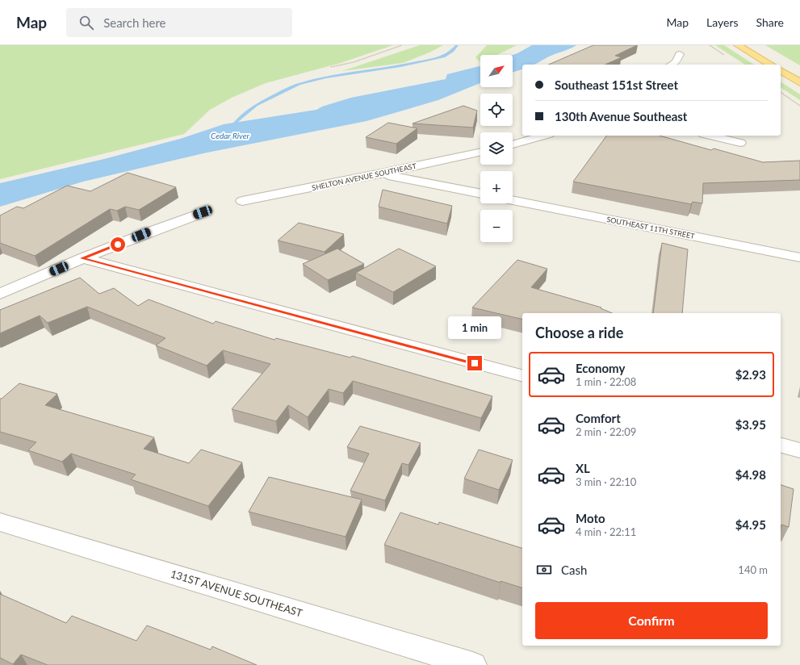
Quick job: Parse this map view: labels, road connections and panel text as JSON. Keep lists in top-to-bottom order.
{
  "streets": {
    "street": ["SHELTON AVENUE SOUTHEAST", "SOUTHEAST 11TH STREET", "131ST AVENUE SOUTHEAST"]
  },
  "water": ["Cedar River"],
  "north": "top right",
  "page": {
    "header": "Map",
    "search": "Search here",
    "nav": ["Map", "Layers", "Share"],
    "map_buttons": ["+", "−"],
    "banner": ["Southeast 151st Street", "130th Avenue Southeast"],
    "heading": "Choose a ride",
    "bubble": "1 min",
    "list": [
      {
        "name": "Economy",
        "note": "1 min · 22:08",
        "value": "$2.93"
      },
      {
        "name": "Comfort",
        "note": "2 min · 22:09",
        "value": "$3.95"
      },
      {
        "name": "XL",
        "note": "3 min · 22:10",
        "value": "$4.98"
      },
      {
        "name": "Moto",
        "note": "4 min · 22:11",
        "value": "$4.95"
      }
    ],
    "pay": ["Cash", "140 m"],
    "buttons": "Confirm"
  }
}
